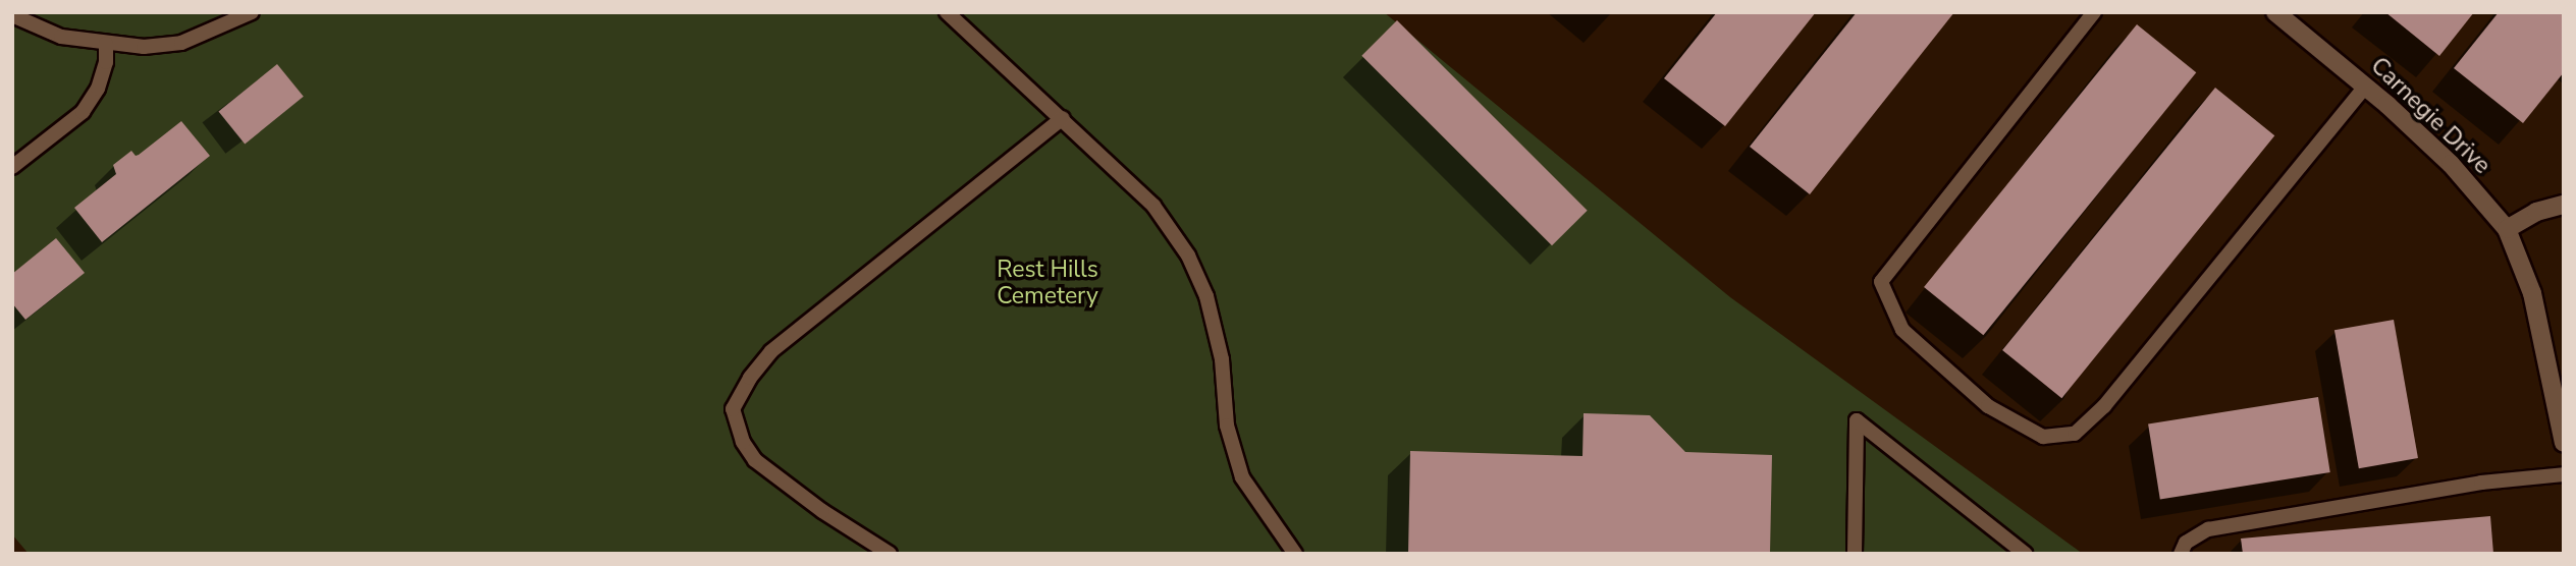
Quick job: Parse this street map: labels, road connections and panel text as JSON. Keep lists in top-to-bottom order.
{
  "streets": {
    "street": ["Carnegie Drive"]
  },
  "parks": ["Rest Hills Cemetery"]
}
